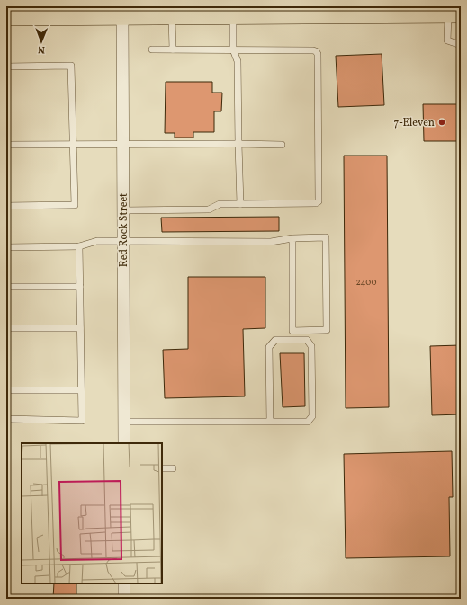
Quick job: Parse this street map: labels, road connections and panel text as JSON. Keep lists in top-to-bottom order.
{
  "streets": {
    "street": ["Red Rock Street"]
  },
  "places": ["7-Eleven"],
  "house_numbers": ["2400"],
  "north": "bottom"
}
